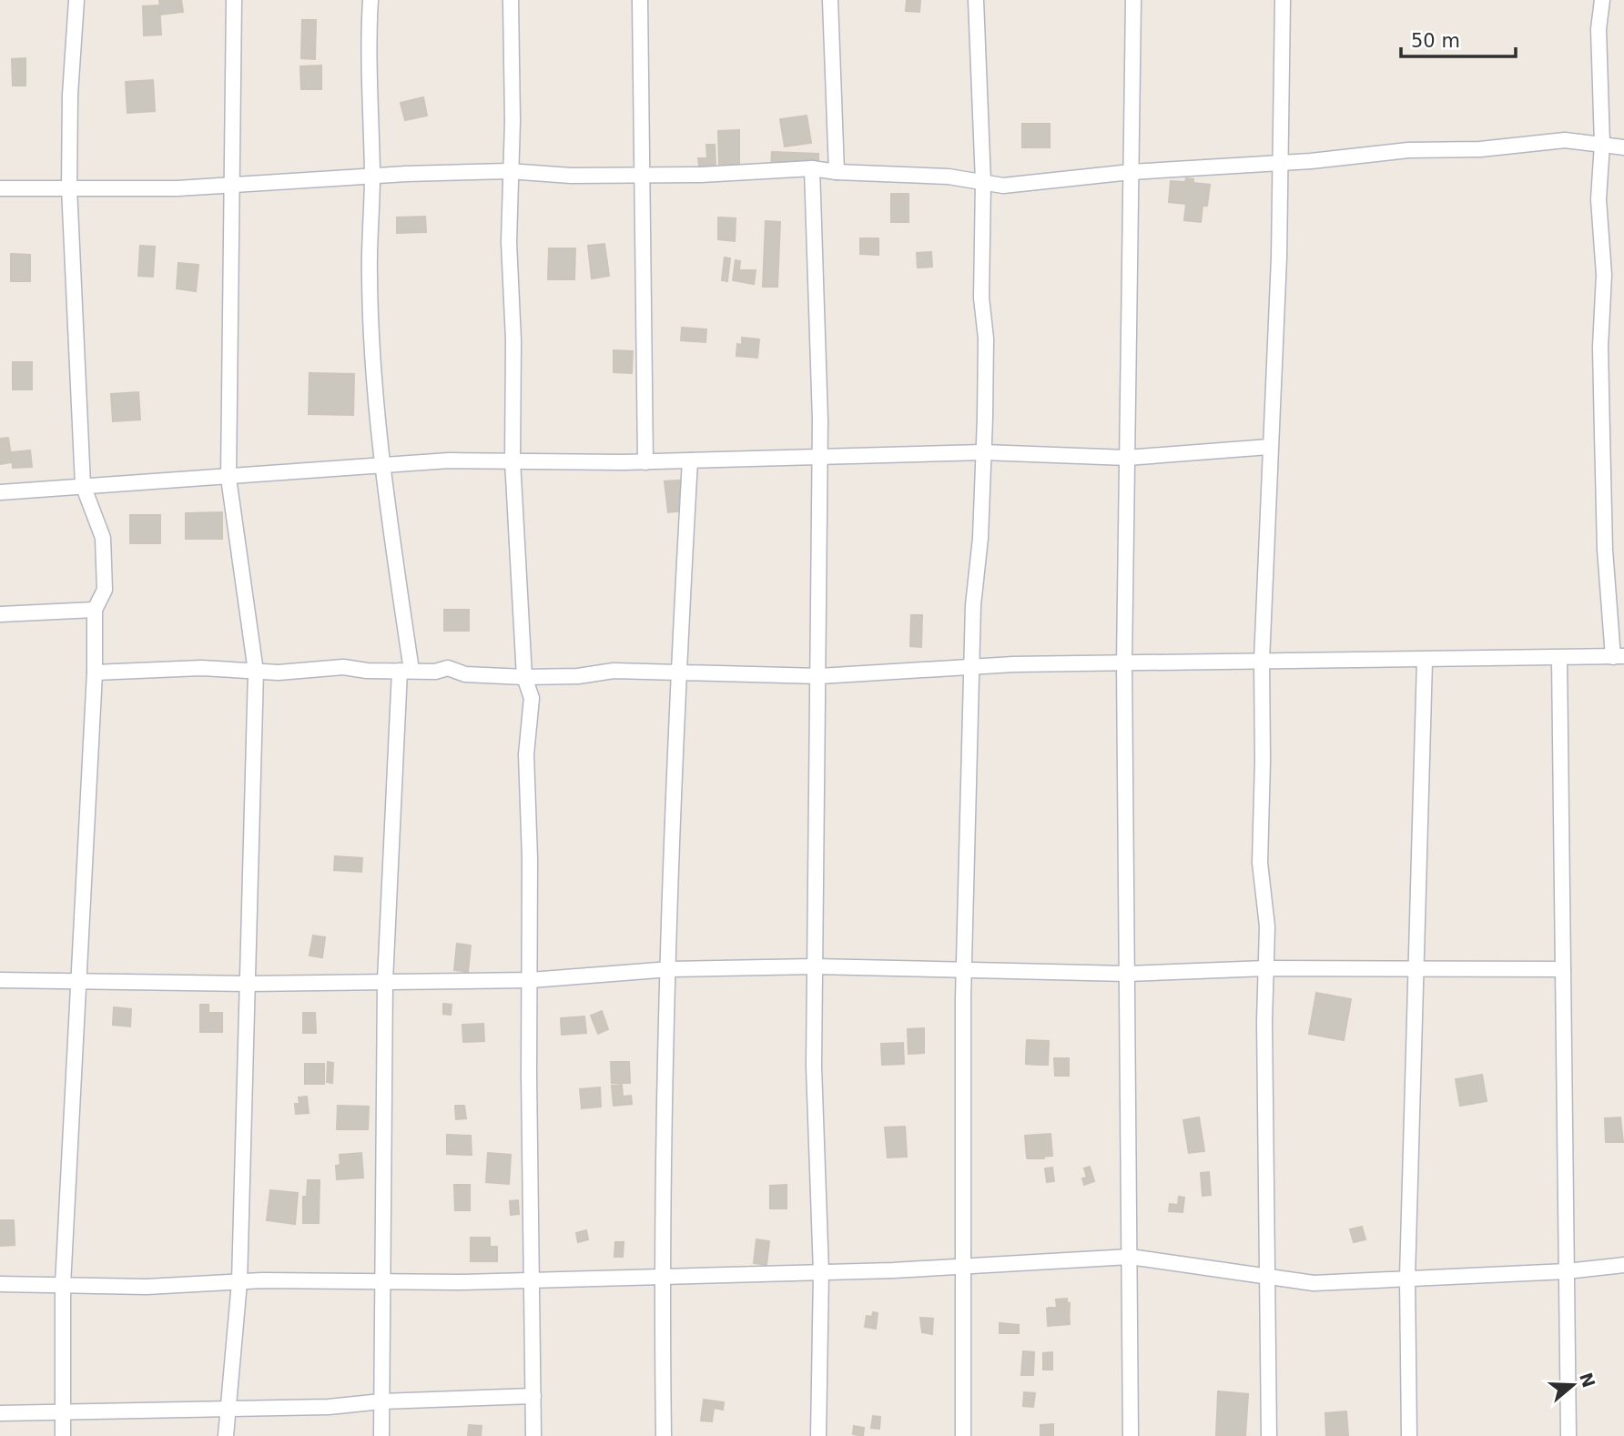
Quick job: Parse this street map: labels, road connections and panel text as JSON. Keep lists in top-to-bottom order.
{
  "scale_bar": "50 m",
  "north": "right"
}
